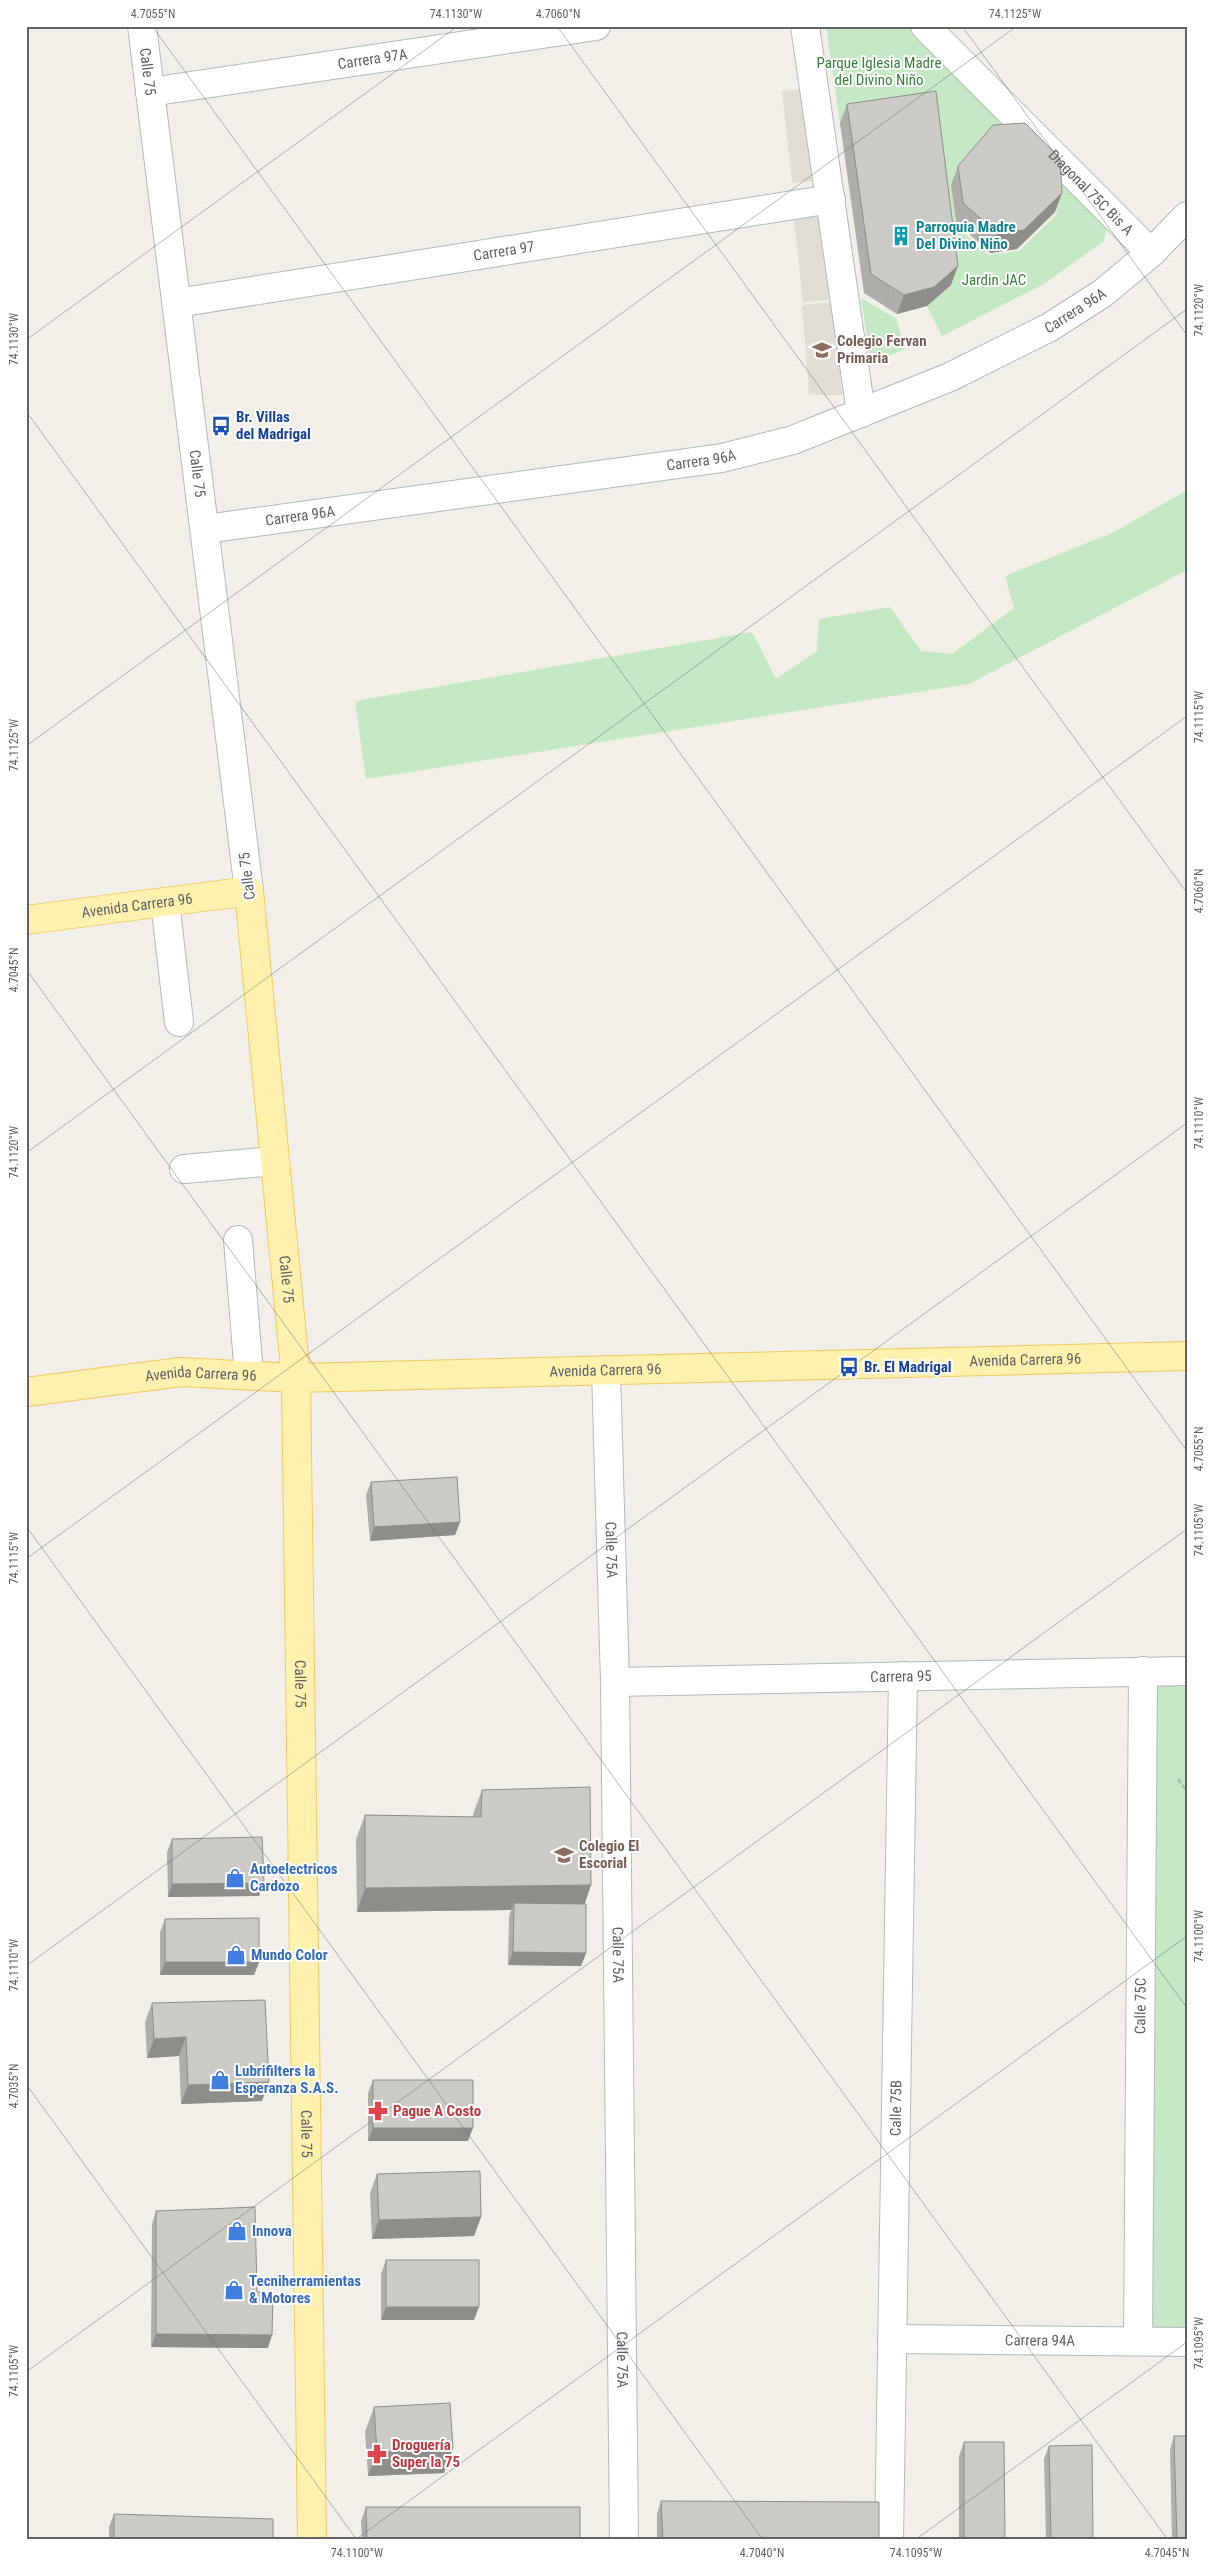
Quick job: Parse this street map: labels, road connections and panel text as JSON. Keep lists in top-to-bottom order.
{
  "streets": {
    "main road": ["Calle 75", "Avenida Carrera 96"],
    "street": [
      "Carrera 97A",
      "Diagonal 75C Bis A",
      "Carrera 97",
      "Carrera 96A",
      "Calle 75A",
      "Carrera 95",
      "Calle 75C",
      "Calle 75B",
      "Carrera 94A"
    ]
  },
  "crossings": [
    ["Carrera 97A", "Calle 75"],
    ["Calle 75", "Carrera 97"],
    ["Calle 75", "Carrera 96A"],
    ["Calle 75", "Avenida Carrera 96"],
    ["Diagonal 75C Bis A", "Carrera 96A"],
    ["Avenida Carrera 96", "Calle 75A"],
    ["Calle 75A", "Carrera 95"],
    ["Carrera 95", "Calle 75C"],
    ["Carrera 95", "Calle 75B"],
    ["Calle 75C", "Carrera 94A"],
    ["Calle 75B", "Carrera 94A"]
  ],
  "parks": ["Parque Iglesia Madre del Divino Niño", "Jardin JAC"],
  "places": {
    "building": ["Parroquia Madre Del Divino Niño"],
    "school or university": ["Colegio Fervan Primaria", "Colegio El Escorial"],
    "bus stop": ["Br. Villas del Madrigal", "Br. El Madrigal"],
    "shop": [
      "Autoelectricos Cardozo",
      "Mundo Color",
      "Lubrifilters la Esperanza S.A.S.",
      "Innova",
      "Tecniherramientas & Motores"
    ],
    "pharmacy": ["Pague A Costo", "Droguería Super la 75"]
  },
  "coordinates": [
    "4.7055°N",
    "74.1130°W",
    "4.7060°N",
    "74.1125°W",
    "74.1120°W",
    "74.1115°W",
    "4.7045°N",
    "74.1110°W",
    "74.1105°W",
    "74.1100°W",
    "4.7035°N",
    "74.1095°W",
    "4.7040°N"
  ]
}
